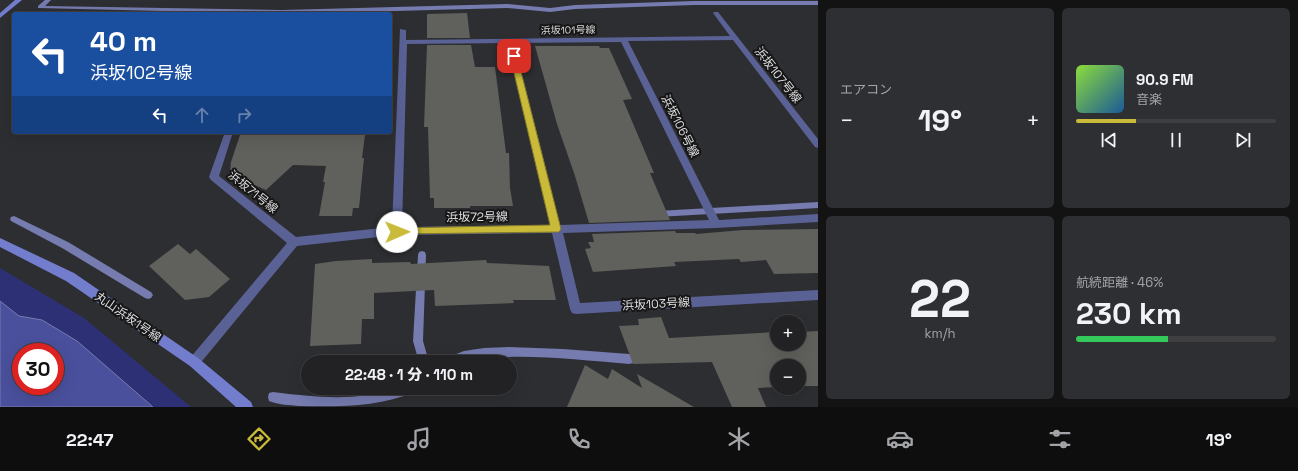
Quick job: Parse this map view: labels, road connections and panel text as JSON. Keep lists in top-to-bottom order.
{
  "streets": {
    "street": [
      "浜坂101号線",
      "浜坂107号線",
      "浜坂106号線",
      "浜坂71号線",
      "浜坂72号線",
      "浜坂103号線",
      "丸山浜坂1号線"
    ]
  },
  "crossings": [
    ["浜坂101号線", "浜坂107号線"],
    ["浜坂101号線", "浜坂106号線"],
    ["浜坂106号線", "浜坂72号線"],
    ["浜坂71号線", "浜坂72号線"],
    ["浜坂72号線", "浜坂103号線"]
  ],
  "page": {
    "tile": [
      "エアコン",
      ["22", "km/h"],
      ["航続距離 · 46%", "230 km"]
    ],
    "turn": ["40 m", "浜坂102号線"],
    "song": ["90.9 FM", "音楽"],
    "heat": ["−", "19°", "+"],
    "map_buttons": ["+", "−"],
    "limit": "30",
    "trip": "22:48 · 1 分 · 110 m",
    "tabs": ["22:47", "19°"]
  }
}
